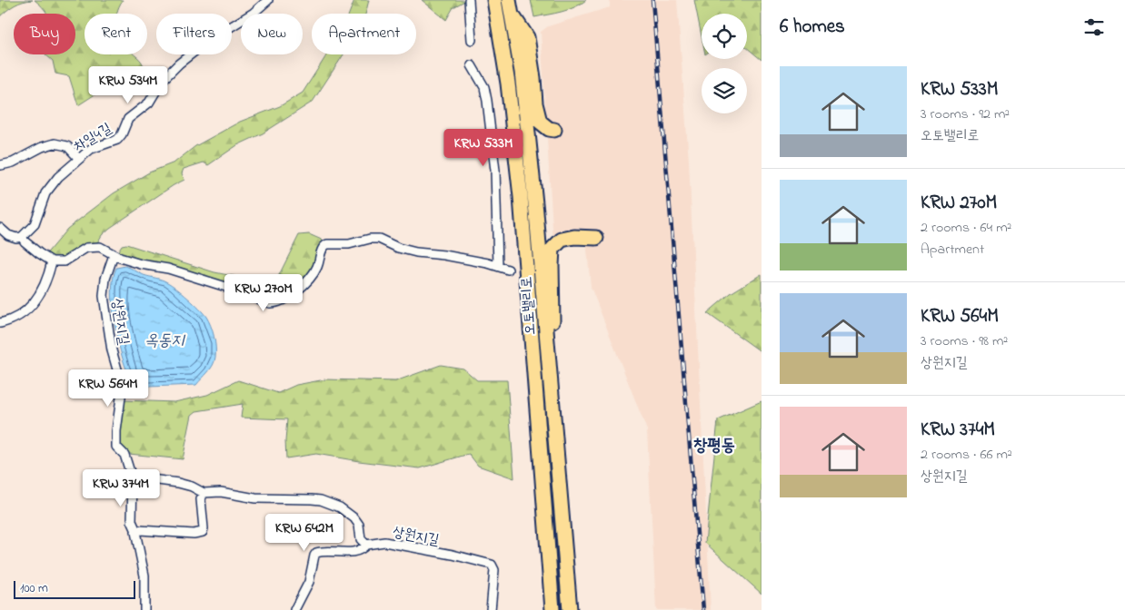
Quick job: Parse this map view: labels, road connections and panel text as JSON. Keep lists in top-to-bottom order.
{
  "streets": {
    "highway": ["오토밸리로"],
    "street": ["차일4길", "상원지길"]
  },
  "districts": ["창평동"],
  "water": ["옥동지"],
  "scale_bar": "100 m",
  "page": {
    "heading": "6 homes",
    "chip": [
      "Buy",
      "Rent",
      "Filters",
      "New",
      "Apartment"
    ],
    "list": [
      {
        "name": "KRW 533M",
        "note": "3 rooms · 92 m² · 오토밸리로"
      },
      {
        "name": "KRW 270M",
        "note": "2 rooms · 64 m² · Apartment"
      },
      {
        "name": "KRW 564M",
        "note": "3 rooms · 98 m² · 상원지길"
      },
      {
        "name": "KRW 374M",
        "note": "2 rooms · 66 m² · 상원지길"
      }
    ],
    "price": [
      "KRW 534M",
      "KRW 533M",
      "KRW 270M",
      "KRW 564M",
      "KRW 374M",
      "KRW 642M"
    ],
    "scale": "100 m"
  }
}
